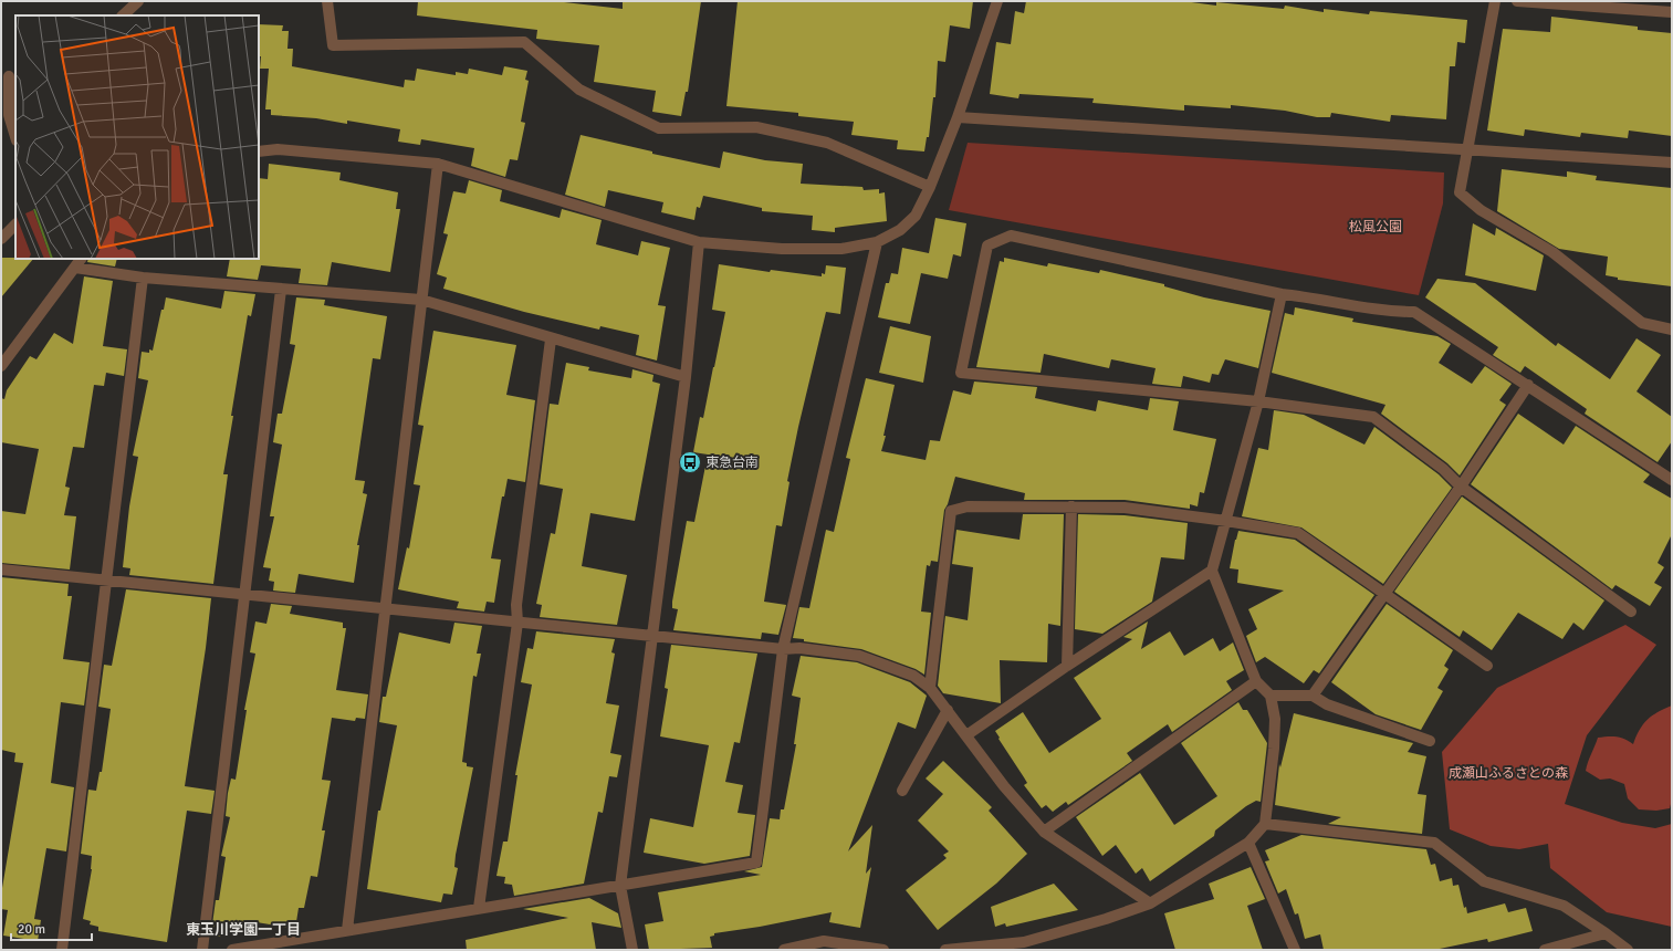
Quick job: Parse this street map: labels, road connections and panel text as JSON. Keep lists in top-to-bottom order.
{
  "districts": ["東玉川学園一丁目"],
  "parks": ["松風公園", "成瀬山ふるさとの森"],
  "places": {
    "bus stop": ["東急台南"]
  },
  "scale_bar": "20 m"
}
